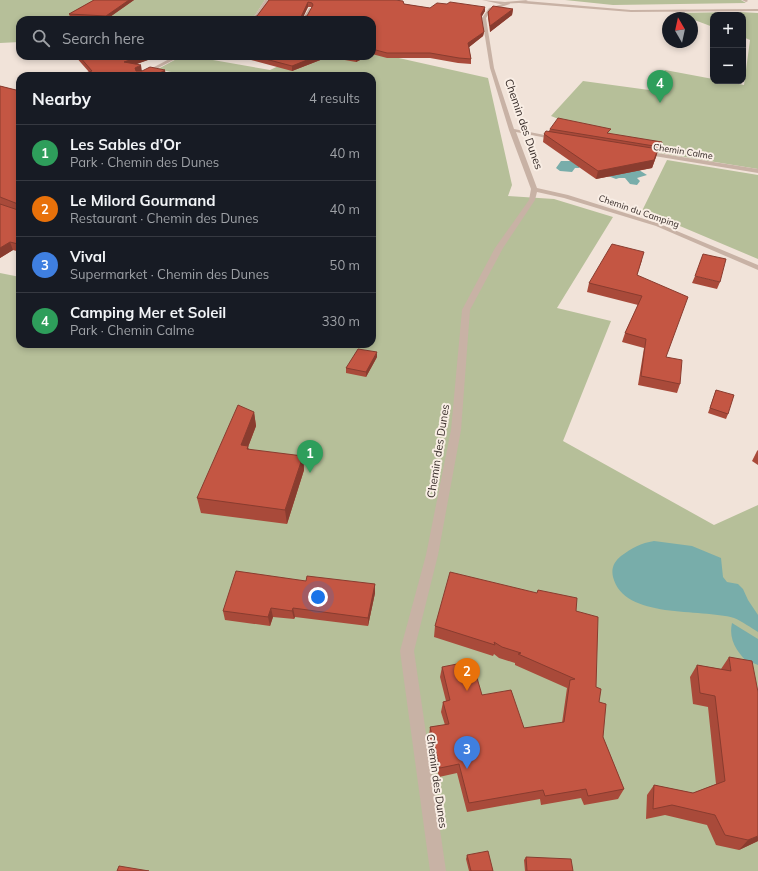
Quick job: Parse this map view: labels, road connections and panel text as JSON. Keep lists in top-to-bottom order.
{
  "streets": {
    "street": ["Chemin des Dunes", "Chemin Calme", "Chemin du Camping"]
  },
  "crossings": [
    ["Chemin des Dunes", "Chemin du Camping"]
  ],
  "north": "top",
  "page": {
    "map_buttons": ["+", "−"],
    "search": "Search here",
    "pins": [
      "4",
      "1",
      "2",
      "3"
    ],
    "heading": ["Nearby", "4 results"],
    "list": [
      {
        "mark": "1",
        "name": "Les Sables d’Or",
        "note": "Park · Chemin des Dunes",
        "value": "40 m"
      },
      {
        "mark": "2",
        "name": "Le Milord Gourmand",
        "note": "Restaurant · Chemin des Dunes",
        "value": "40 m"
      },
      {
        "mark": "3",
        "name": "Vival",
        "note": "Supermarket · Chemin des Dunes",
        "value": "50 m"
      },
      {
        "mark": "4",
        "name": "Camping Mer et Soleil",
        "note": "Park · Chemin Calme",
        "value": "330 m"
      }
    ]
  }
}
